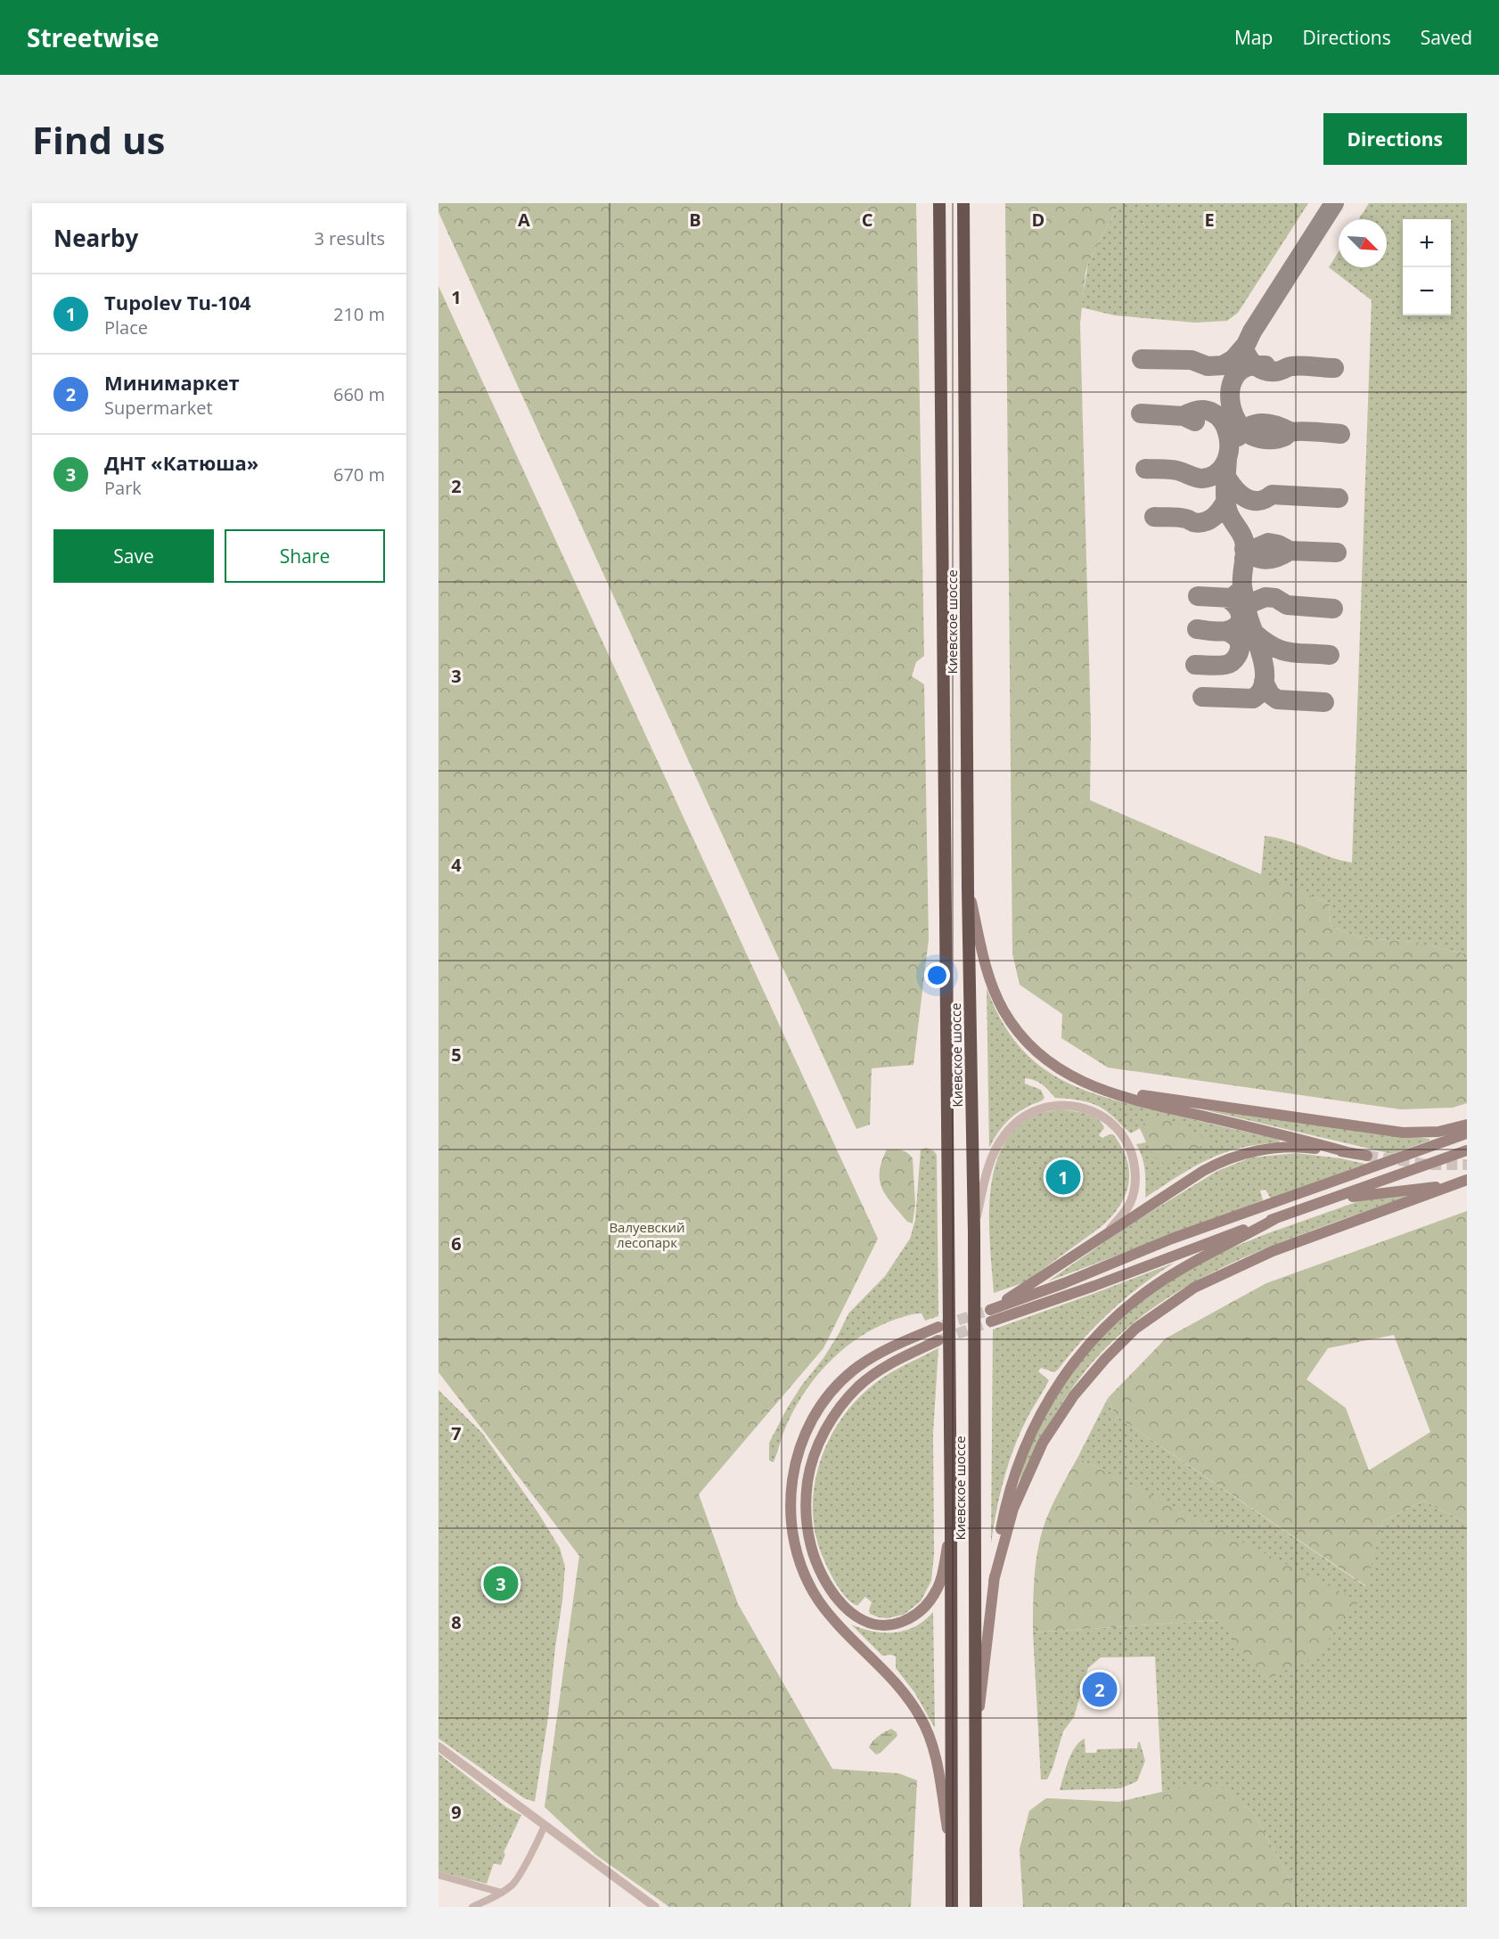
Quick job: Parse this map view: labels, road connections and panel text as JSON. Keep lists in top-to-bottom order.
{
  "streets": {
    "highway": ["Киевское шоссе"]
  },
  "parks": ["Валуевский лесопарк"],
  "north": "bottom right",
  "page": {
    "header": "Streetwise",
    "nav": ["Map", "Directions", "Saved"],
    "buttons": [
      "Directions",
      ["Save", "Share"]
    ],
    "title": "Find us",
    "heading": ["Nearby", "3 results"],
    "map_buttons": ["+", "−"],
    "list": [
      {
        "mark": "1",
        "name": "Tupolev Tu-104",
        "note": "Place",
        "value": "210 m"
      },
      {
        "mark": "2",
        "name": "Минимаркет",
        "note": "Supermarket",
        "value": "660 m"
      },
      {
        "mark": "3",
        "name": "ДНТ «Катюша»",
        "note": "Park",
        "value": "670 m"
      }
    ],
    "pins": ["1", "3", "2"]
  },
  "grid": {
    "columns": [
      "A",
      "B",
      "C",
      "D",
      "E"
    ],
    "rows": [
      "1",
      "2",
      "3",
      "4",
      "5",
      "6",
      "7",
      "8",
      "9"
    ]
  }
}
